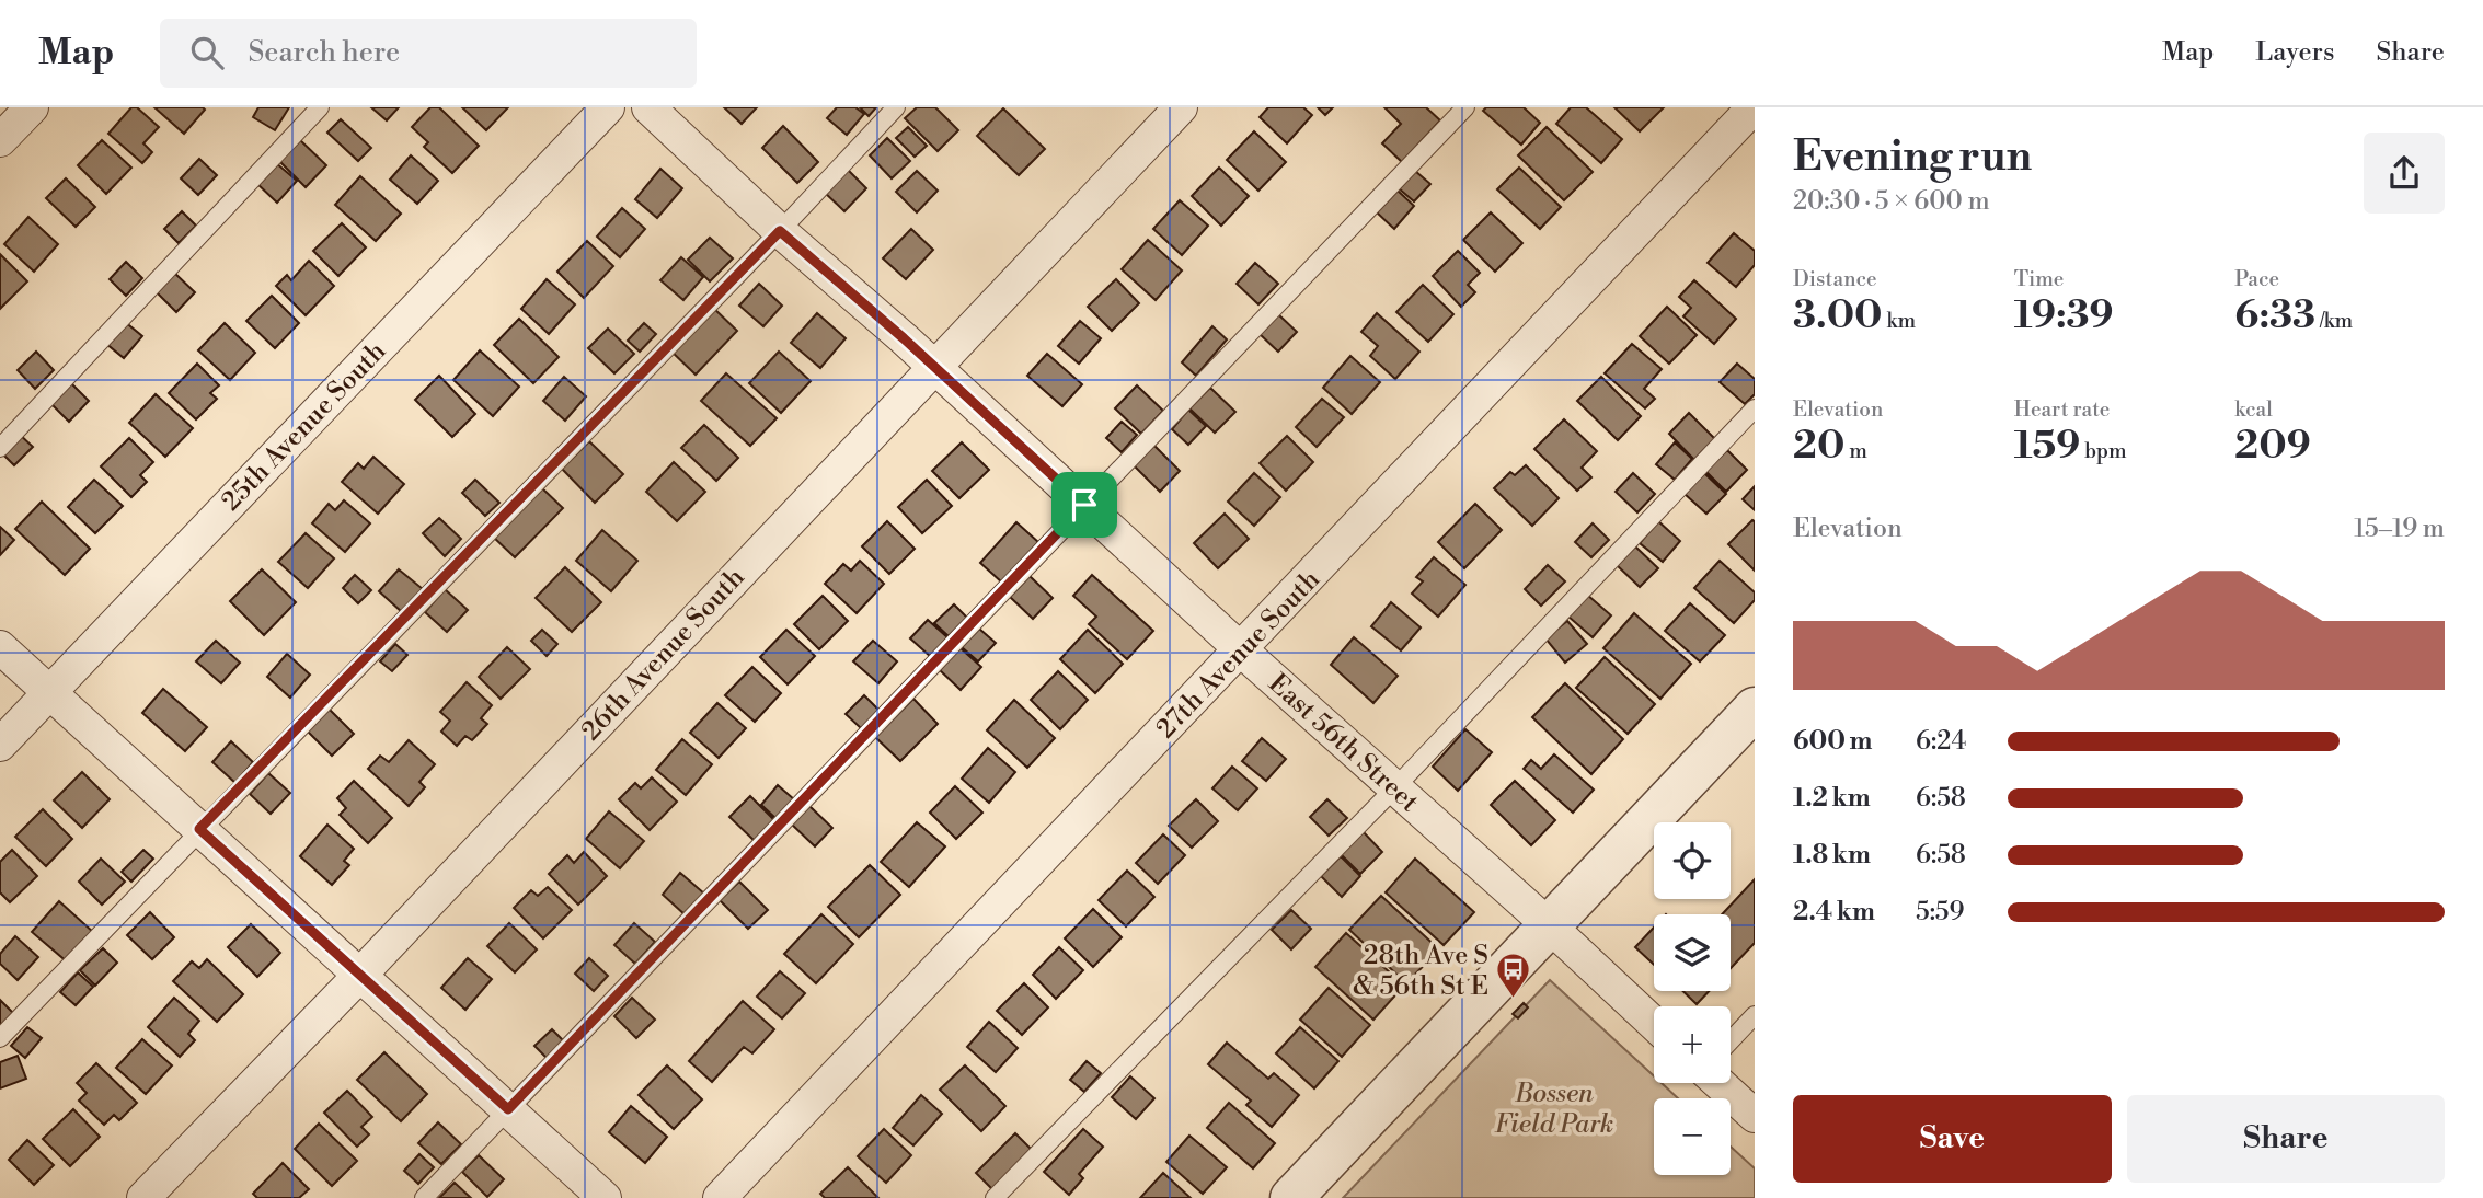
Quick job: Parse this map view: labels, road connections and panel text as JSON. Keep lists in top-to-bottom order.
{
  "streets": {
    "street": [
      "25th Avenue South",
      "26th Avenue South",
      "27th Avenue South",
      "East 56th Street"
    ]
  },
  "crossings": [
    ["26th Avenue South", "East 56th Street"],
    ["27th Avenue South", "East 56th Street"]
  ],
  "parks": ["Bossen Field Park"],
  "places": {
    "bus stop": ["28th Ave S & 56th St E"]
  },
  "page": {
    "header": "Map",
    "search": "Search here",
    "nav": ["Map", "Layers", "Share"],
    "heading": ["Evening run", "20:30 · 5 × 600 m"],
    "stats": [
      ["Distance", "3.00 km"],
      ["Time", "19:39"],
      ["Pace", "6:33 /km"],
      ["Elevation", "20 m"],
      ["Heart rate", "159 bpm"],
      ["kcal", "209"]
    ],
    "chart": ["Elevation", "15–19 m"],
    "list": [
      {
        "name": "600 m",
        "note": "6:24"
      },
      {
        "name": "1.2 km",
        "note": "6:58"
      },
      {
        "name": "1.8 km",
        "note": "6:58"
      },
      {
        "name": "2.4 km",
        "note": "5:59"
      }
    ],
    "map_buttons": ["+", "−"],
    "buttons": ["Save", "Share"]
  }
}
